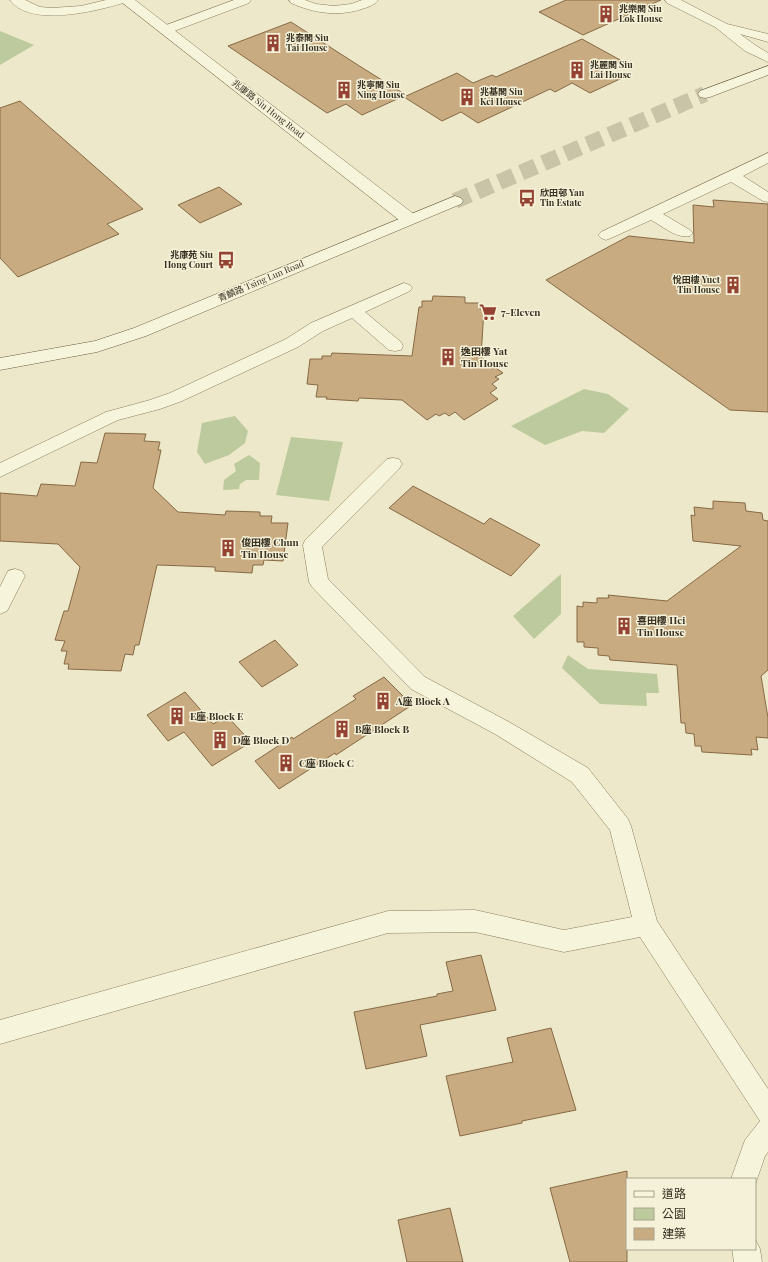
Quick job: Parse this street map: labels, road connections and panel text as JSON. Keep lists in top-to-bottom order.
{
  "streets": {
    "street": ["兆康路 Siu Hong Road", "青麟路 Tsing Lun Road"]
  },
  "crossings": [
    ["兆康路 Siu Hong Road", "青麟路 Tsing Lun Road"]
  ],
  "places": {
    "building": [
      "兆樂閣 Siu Lok House",
      "兆泰閣 Siu Tai House",
      "兆麗閣 Siu Lai House",
      "兆寧閣 Siu Ning House",
      "兆基閣 Siu Kei House",
      "悅田樓 Yuet Tin House",
      "逸田樓 Yat Tin House",
      "俊田樓 Chun Tin House",
      "喜田樓 Hei Tin House",
      "A座 Block A",
      "E座 Block E",
      "B座 Block B",
      "D座 Block D",
      "C座 Block C"
    ],
    "bus stop": ["欣田邨 Yan Tin Estate", "兆康苑 Siu Hong Court"],
    "supermarket": ["7-Eleven"]
  },
  "legend": ["道路", "公園", "建築"]
}
